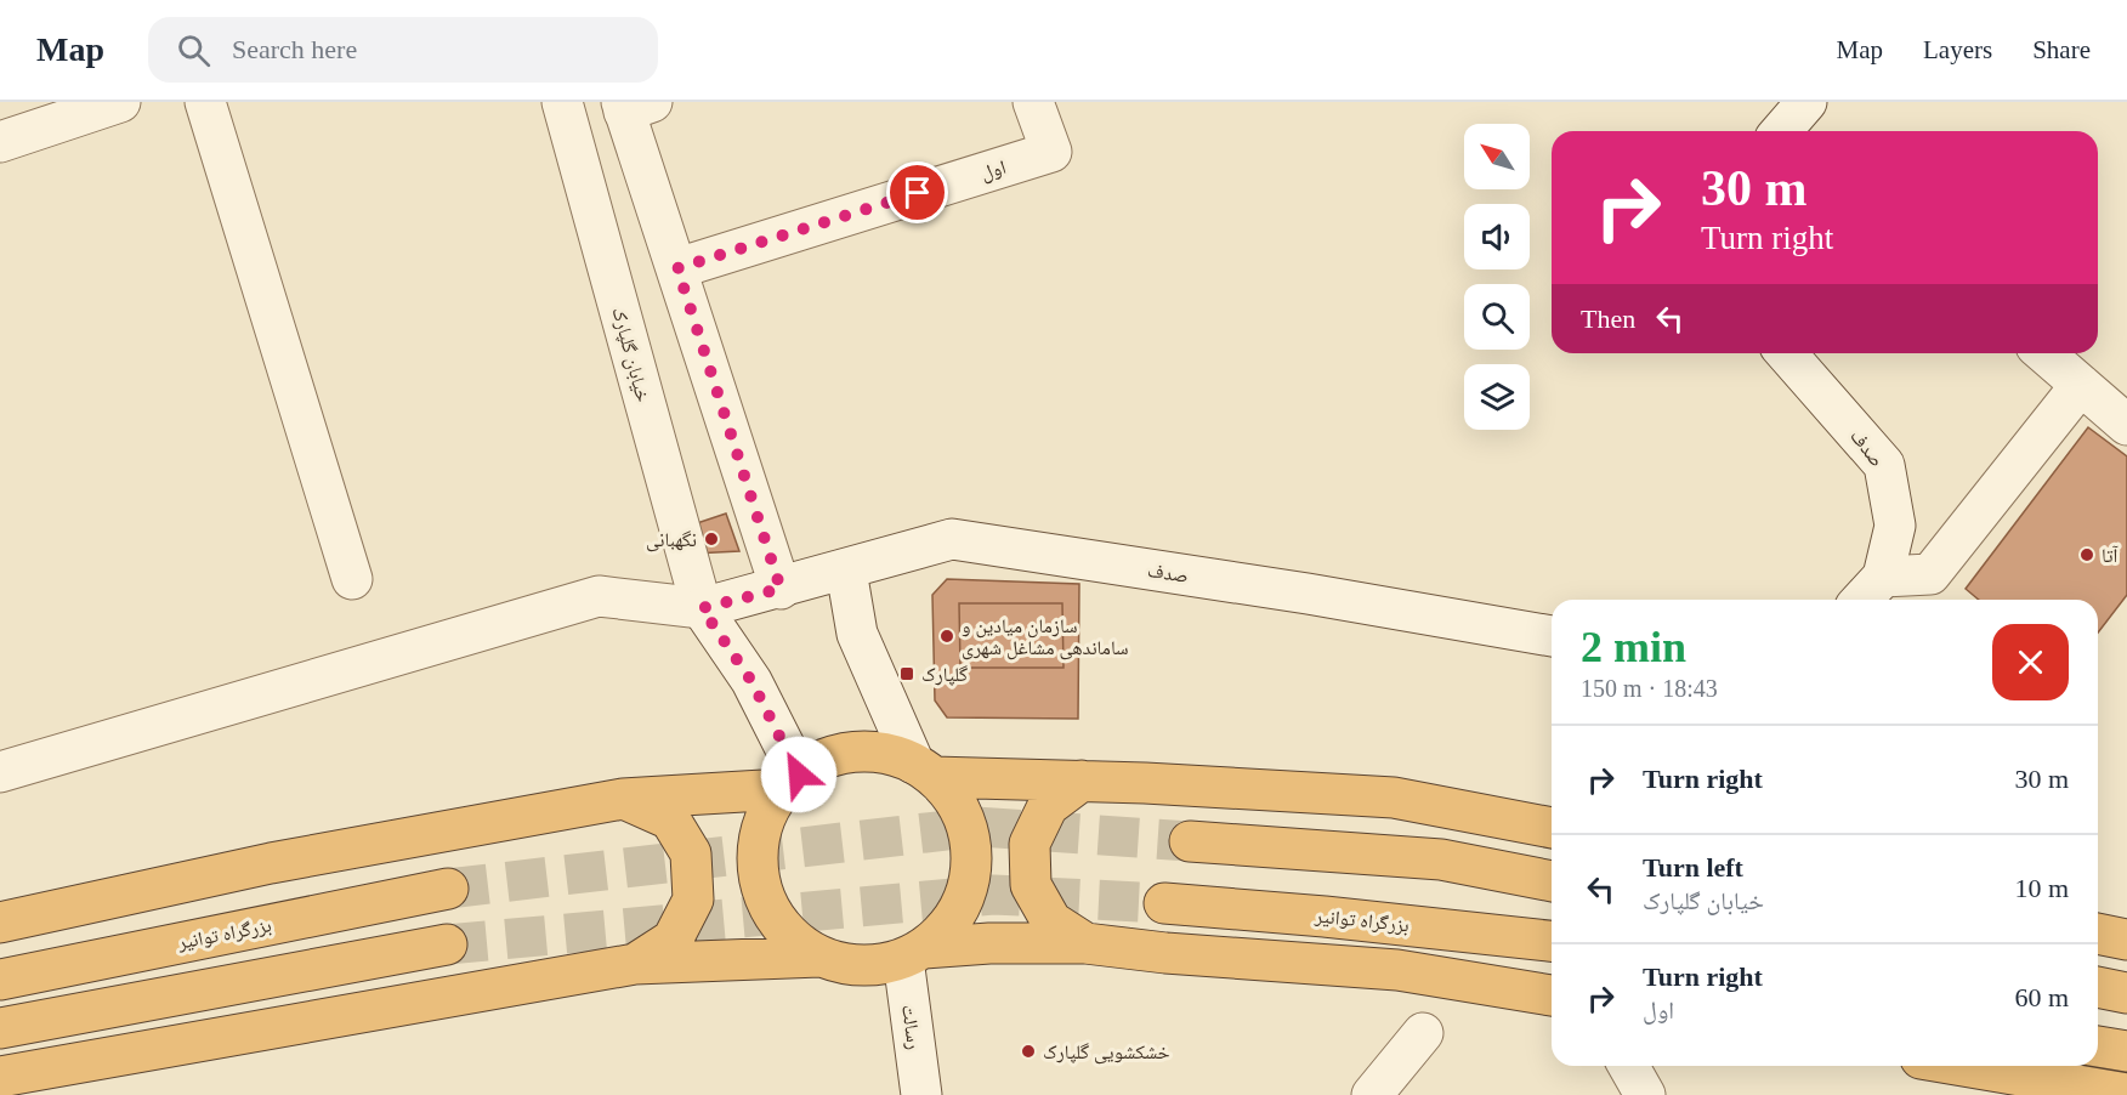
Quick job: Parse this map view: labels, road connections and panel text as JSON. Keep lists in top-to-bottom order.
{
  "streets": {
    "highway": ["بزرگراه توانیر"],
    "street": [
      "اول",
      "خیابان گلپارک",
      "صدف",
      "رسالت"
    ]
  },
  "crossings": [
    ["خیابان گلپارک", "صدف"],
    ["خیابان گلپارک", "رسالت"]
  ],
  "places": {
    "other": [
      "نگهبانی",
      "آتا",
      "سازمان میادین و ساماندهی مشاغل شهری",
      "خشکشویی گلپارک"
    ],
    "transit": ["گلپارک"]
  },
  "north": "top left",
  "page": {
    "header": "Map",
    "search": "Search here",
    "nav": ["Map", "Layers", "Share"],
    "turn": ["30 m", "Turn right"],
    "then": "Then",
    "heading": ["2 min", "150 m · 18:43"],
    "list": [
      {
        "name": "Turn right",
        "value": "30 m"
      },
      {
        "name": "Turn left",
        "note": "خیابان گلپارک",
        "value": "10 m"
      },
      {
        "name": "Turn right",
        "note": "اول",
        "value": "60 m"
      }
    ]
  }
}
